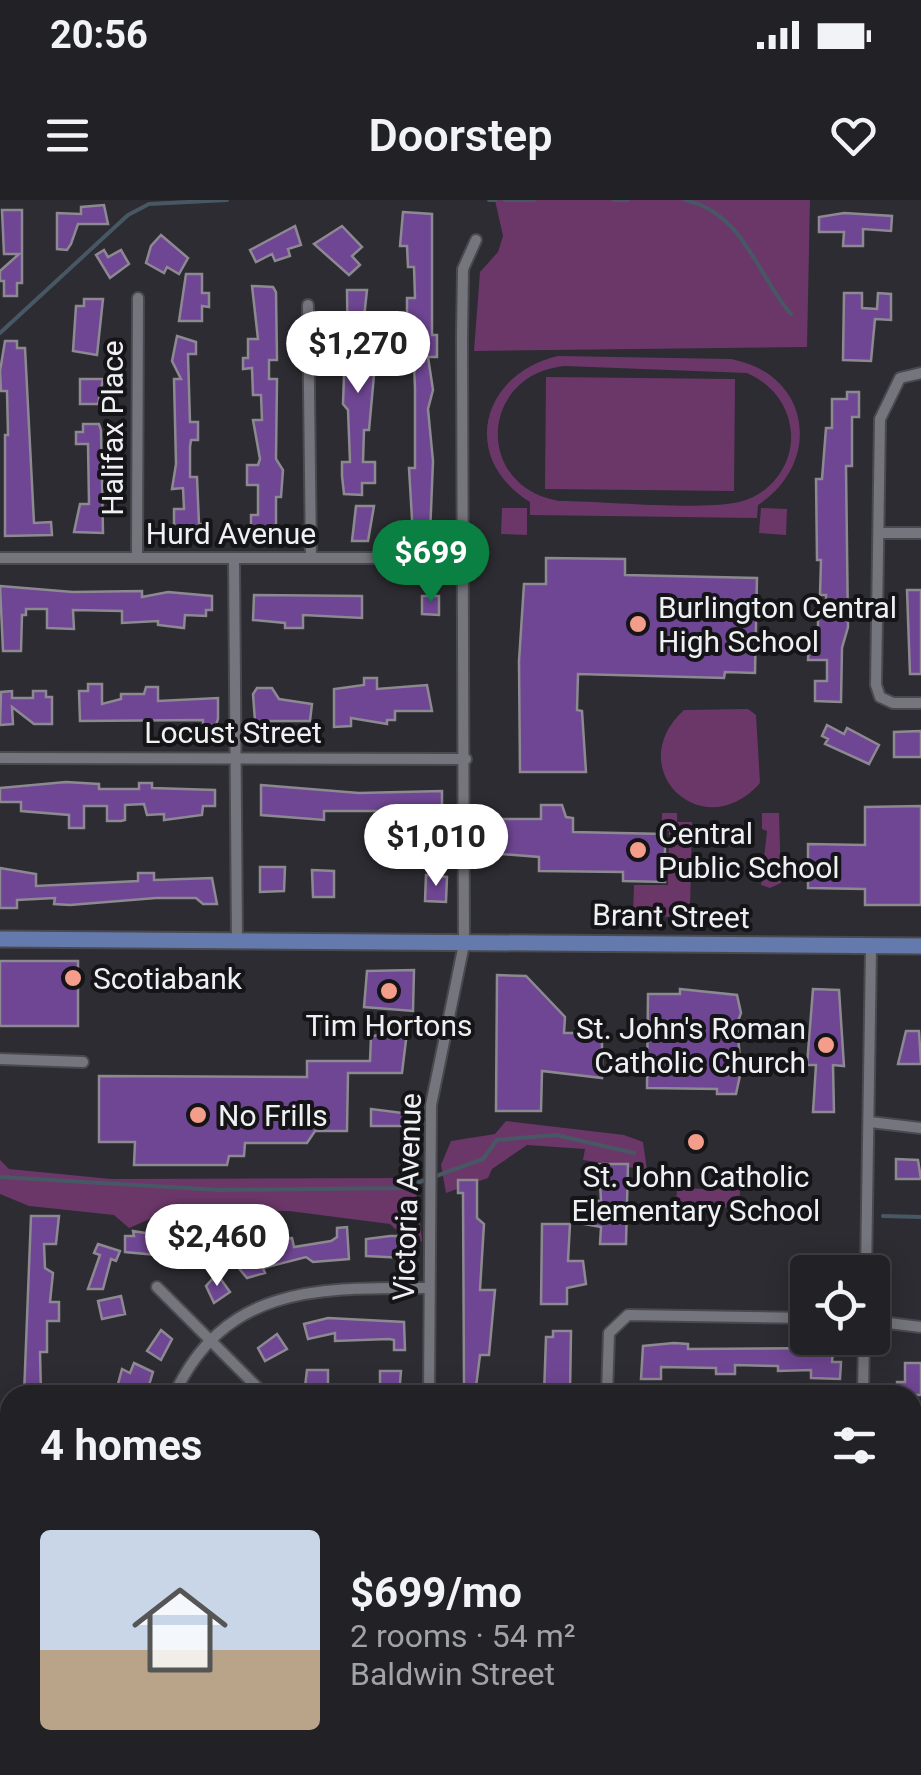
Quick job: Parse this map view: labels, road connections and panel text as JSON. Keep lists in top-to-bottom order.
{
  "streets": {
    "main road": ["Brant Street"],
    "street": [
      "Halifax Place",
      "Hurd Avenue",
      "Locust Street",
      "Victoria Avenue"
    ]
  },
  "crossings": [
    ["Halifax Place", "Hurd Avenue"],
    ["Hurd Avenue", "Victoria Avenue"],
    ["Locust Street", "Victoria Avenue"],
    ["Brant Street", "Victoria Avenue"]
  ],
  "places": [
    "Burlington Central High School",
    "Central Public School",
    "Scotiabank",
    "Tim Hortons",
    "St. John's Roman Catholic Church",
    "No Frills",
    "St. John Catholic Elementary School"
  ],
  "page": {
    "status": "20:56",
    "header": "Doorstep",
    "price": [
      "$1,270",
      "$699",
      "$1,010",
      "$2,460"
    ],
    "heading": "4 homes",
    "list": [
      {
        "name": "$699/mo",
        "note": "2 rooms · 54 m² · Baldwin Street"
      }
    ]
  }
}
